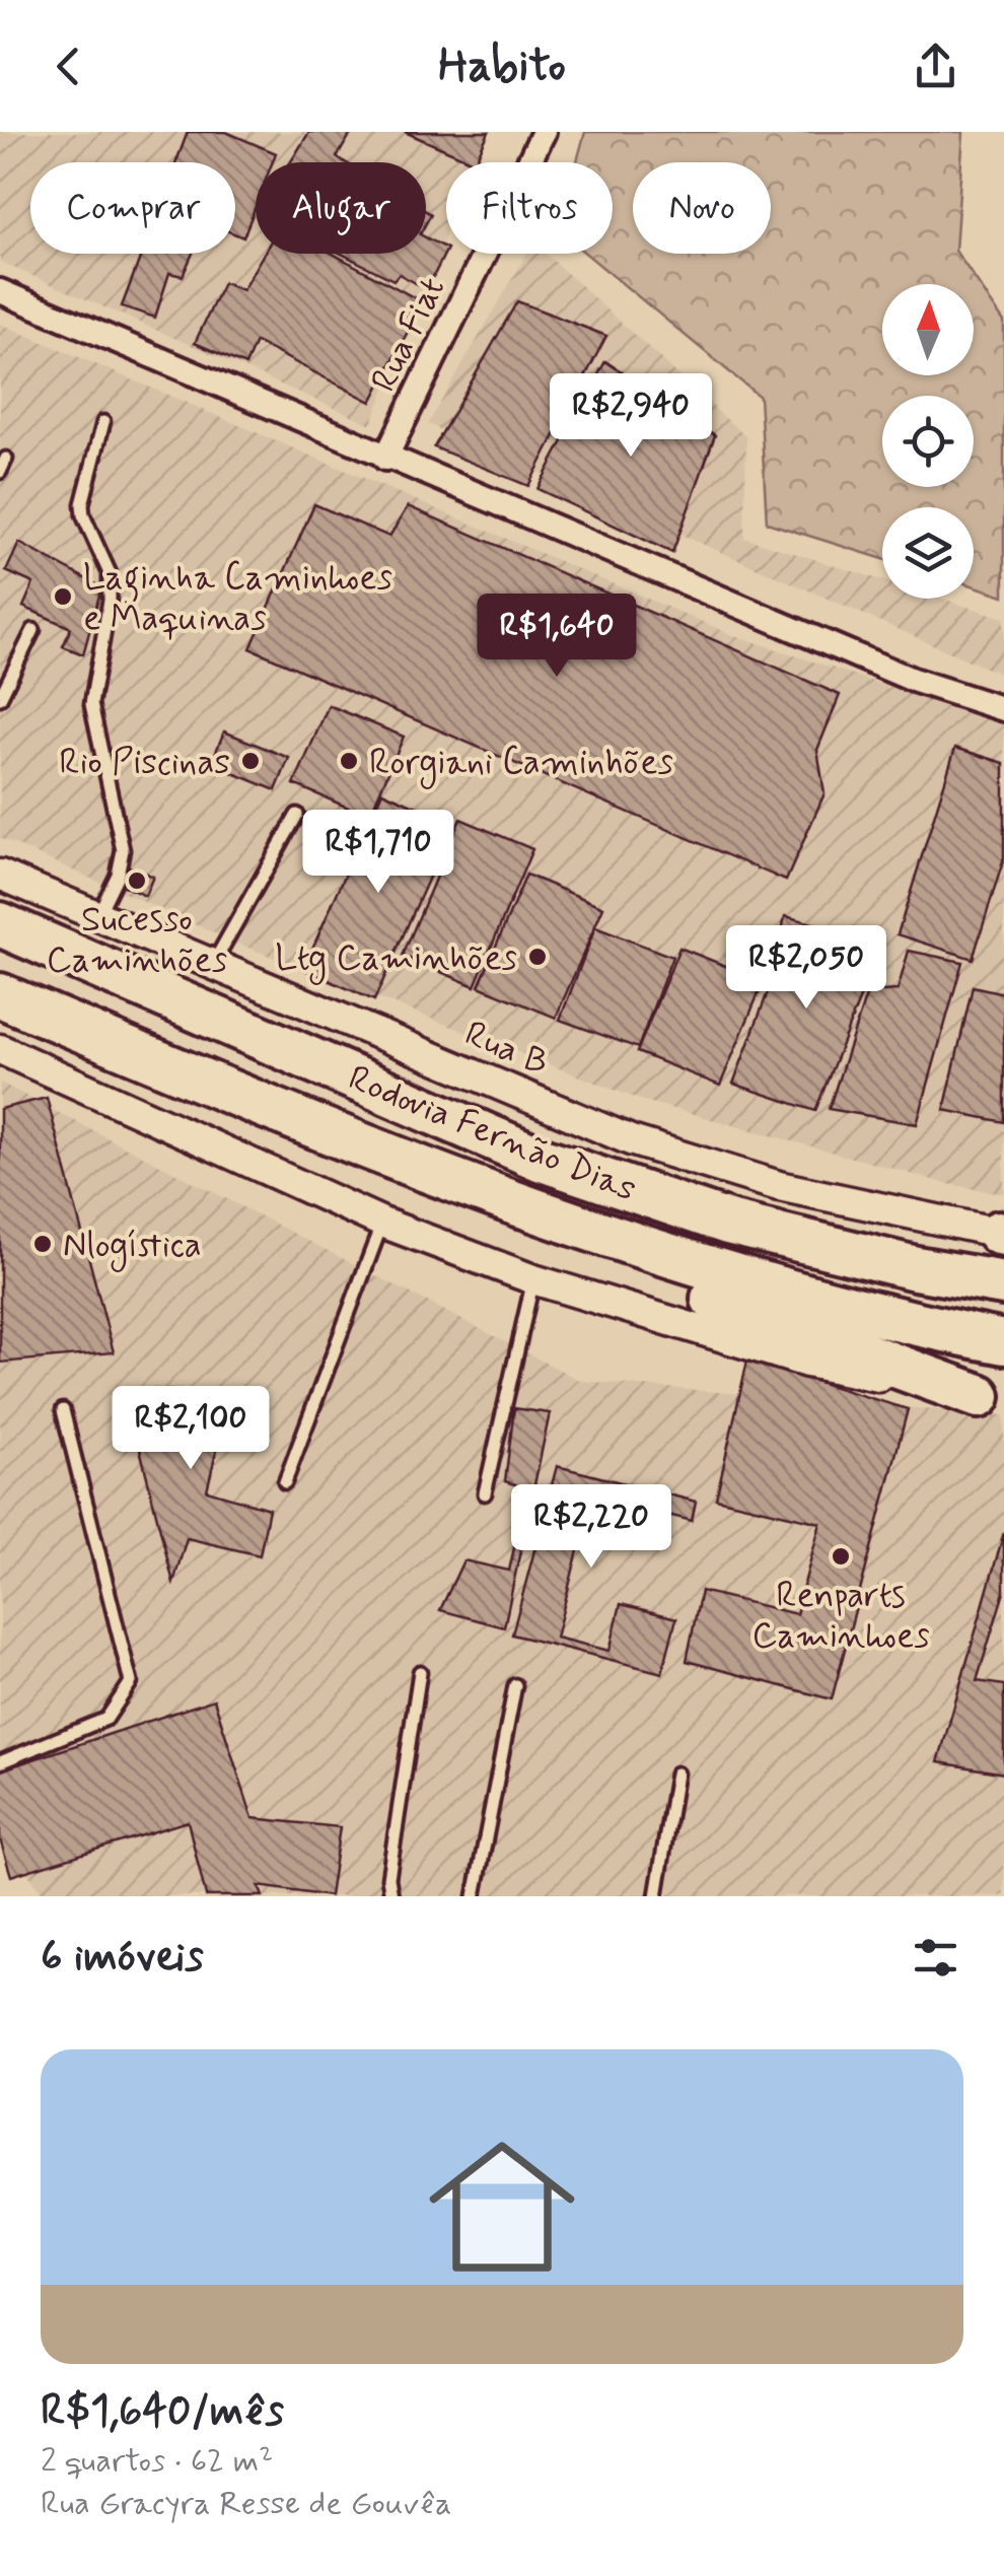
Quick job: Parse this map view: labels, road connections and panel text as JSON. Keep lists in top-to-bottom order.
{
  "streets": {
    "highway": ["Rodovia Fernão Dias"],
    "street": ["Rua Fiat", "Rua B"]
  },
  "places": [
    "Laginha Caminhoes e Maquinas",
    "Rio Piscinas",
    "Rorgiani Caminhões",
    "Sucesso Caminhões",
    "Ltg Caminhões",
    "Nlogística",
    "Renparts Caminhoes"
  ],
  "north": "top",
  "page": {
    "header": "Habito",
    "chip": [
      "Comprar",
      "Alugar",
      "Filtros",
      "Novo"
    ],
    "price": [
      "R$2,940",
      "R$1,640",
      "R$1,710",
      "R$2,050",
      "R$2,100",
      "R$2,220"
    ],
    "heading": "6 imóveis",
    "list": [
      {
        "name": "R$1,640/mês",
        "note": "2 quartos · 62 m² · Rua Gracyra Resse de Gouvêa"
      }
    ]
  }
}
